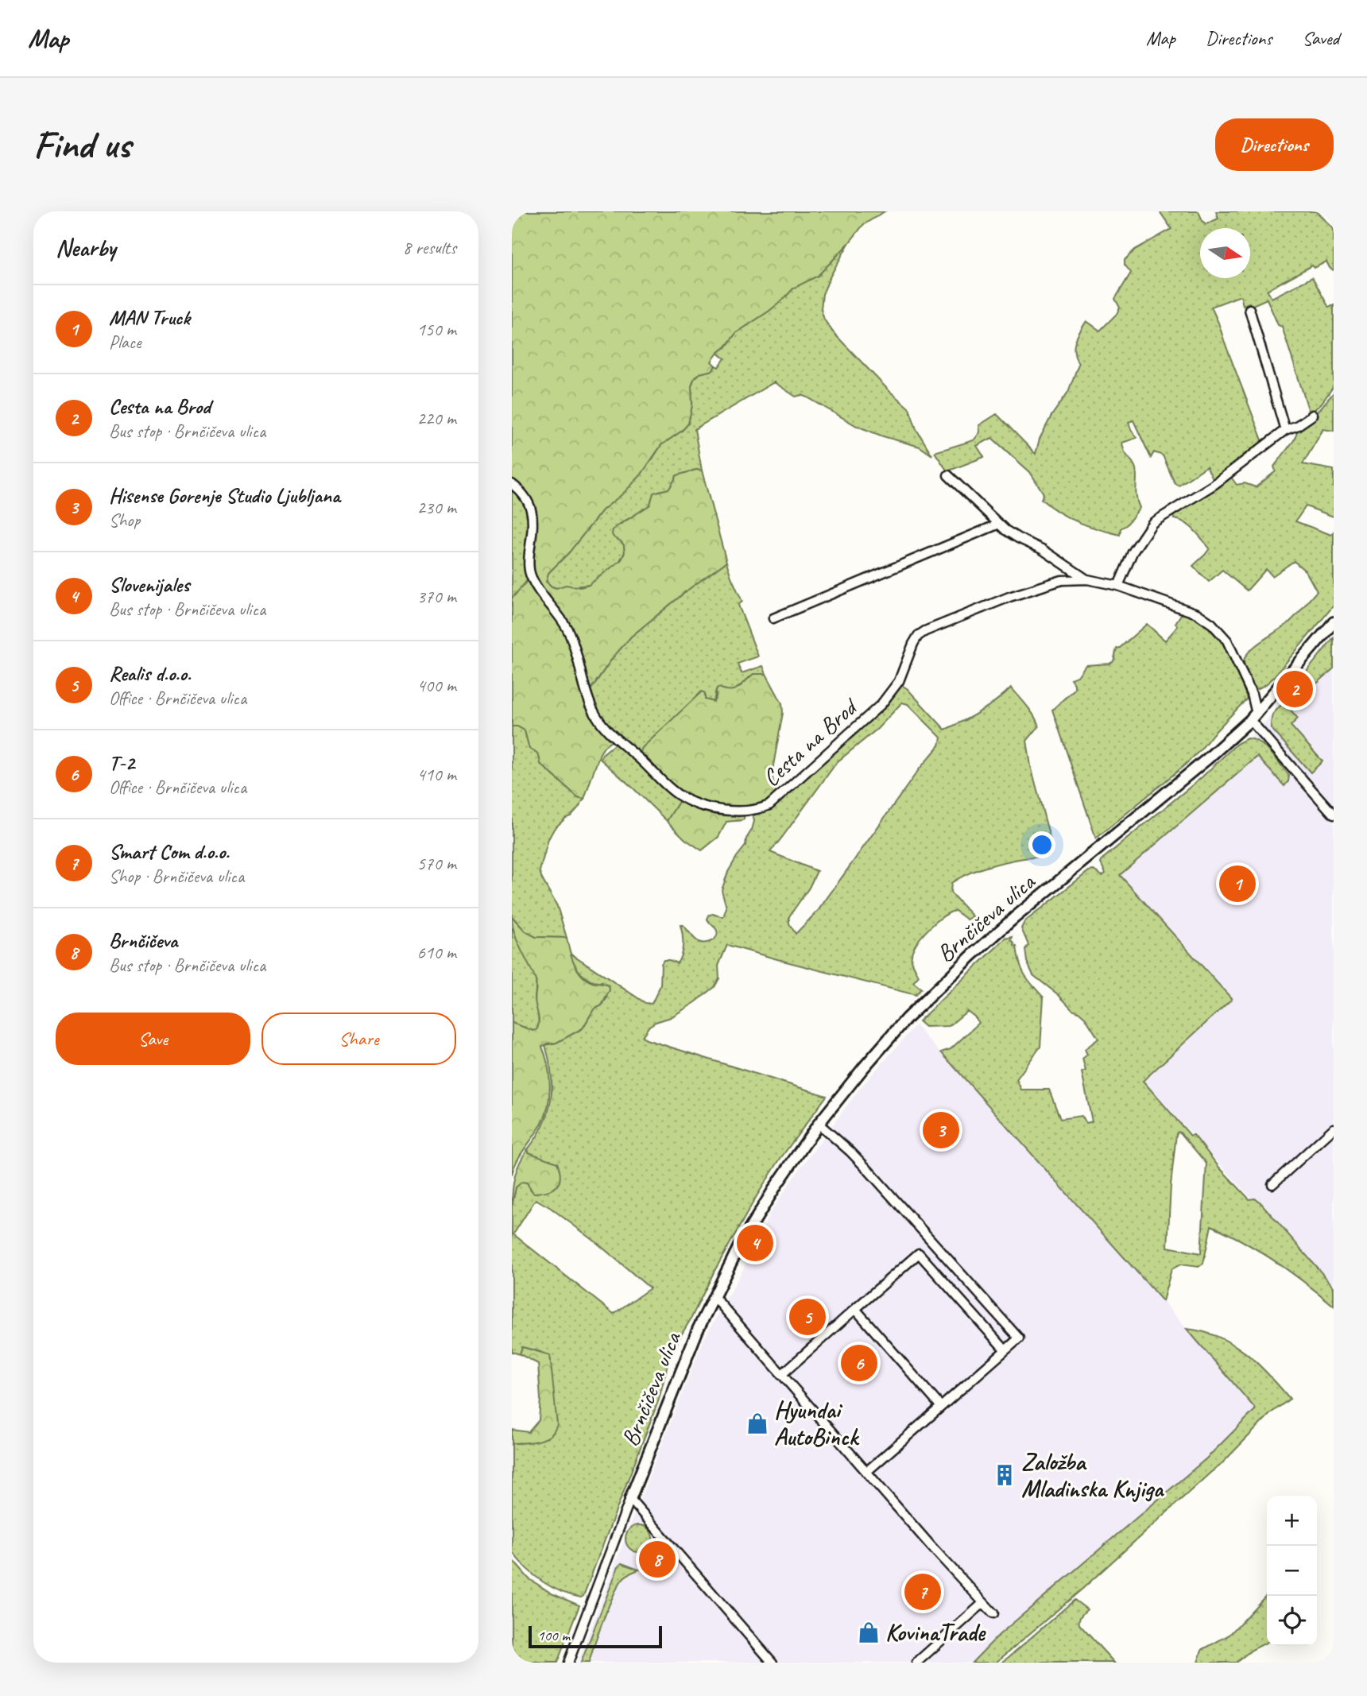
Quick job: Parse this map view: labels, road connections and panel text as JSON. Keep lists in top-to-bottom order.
{
  "streets": {
    "street": ["Cesta na Brod", "Brnčičeva ulica"]
  },
  "crossings": [
    ["Cesta na Brod", "Brnčičeva ulica"]
  ],
  "places": {
    "shop": ["Hyundai AutoBinck", "KovinaTrade"],
    "building": ["Založba Mladinska Knjiga"]
  },
  "scale_bar": "100 m",
  "north": "right",
  "page": {
    "header": "Map",
    "nav": ["Map", "Directions", "Saved"],
    "buttons": [
      "Directions",
      ["Save", "Share"]
    ],
    "title": "Find us",
    "heading": ["Nearby", "8 results"],
    "list": [
      {
        "mark": "1",
        "name": "MAN Truck",
        "note": "Place",
        "value": "150 m"
      },
      {
        "mark": "2",
        "name": "Cesta na Brod",
        "note": "Bus stop · Brnčičeva ulica",
        "value": "220 m"
      },
      {
        "mark": "3",
        "name": "Hisense Gorenje Studio Ljubljana",
        "note": "Shop",
        "value": "230 m"
      },
      {
        "mark": "4",
        "name": "Slovenijales",
        "note": "Bus stop · Brnčičeva ulica",
        "value": "370 m"
      },
      {
        "mark": "5",
        "name": "Realis d.o.o.",
        "note": "Office · Brnčičeva ulica",
        "value": "400 m"
      },
      {
        "mark": "6",
        "name": "T-2",
        "note": "Office · Brnčičeva ulica",
        "value": "410 m"
      },
      {
        "mark": "7",
        "name": "Smart Com d.o.o.",
        "note": "Shop · Brnčičeva ulica",
        "value": "570 m"
      },
      {
        "mark": "8",
        "name": "Brnčičeva",
        "note": "Bus stop · Brnčičeva ulica",
        "value": "610 m"
      }
    ],
    "pins": [
      "2",
      "1",
      "3",
      "4",
      "5",
      "6",
      "8",
      "7"
    ],
    "map_buttons": ["+", "−"],
    "scale": "100 m"
  }
}
